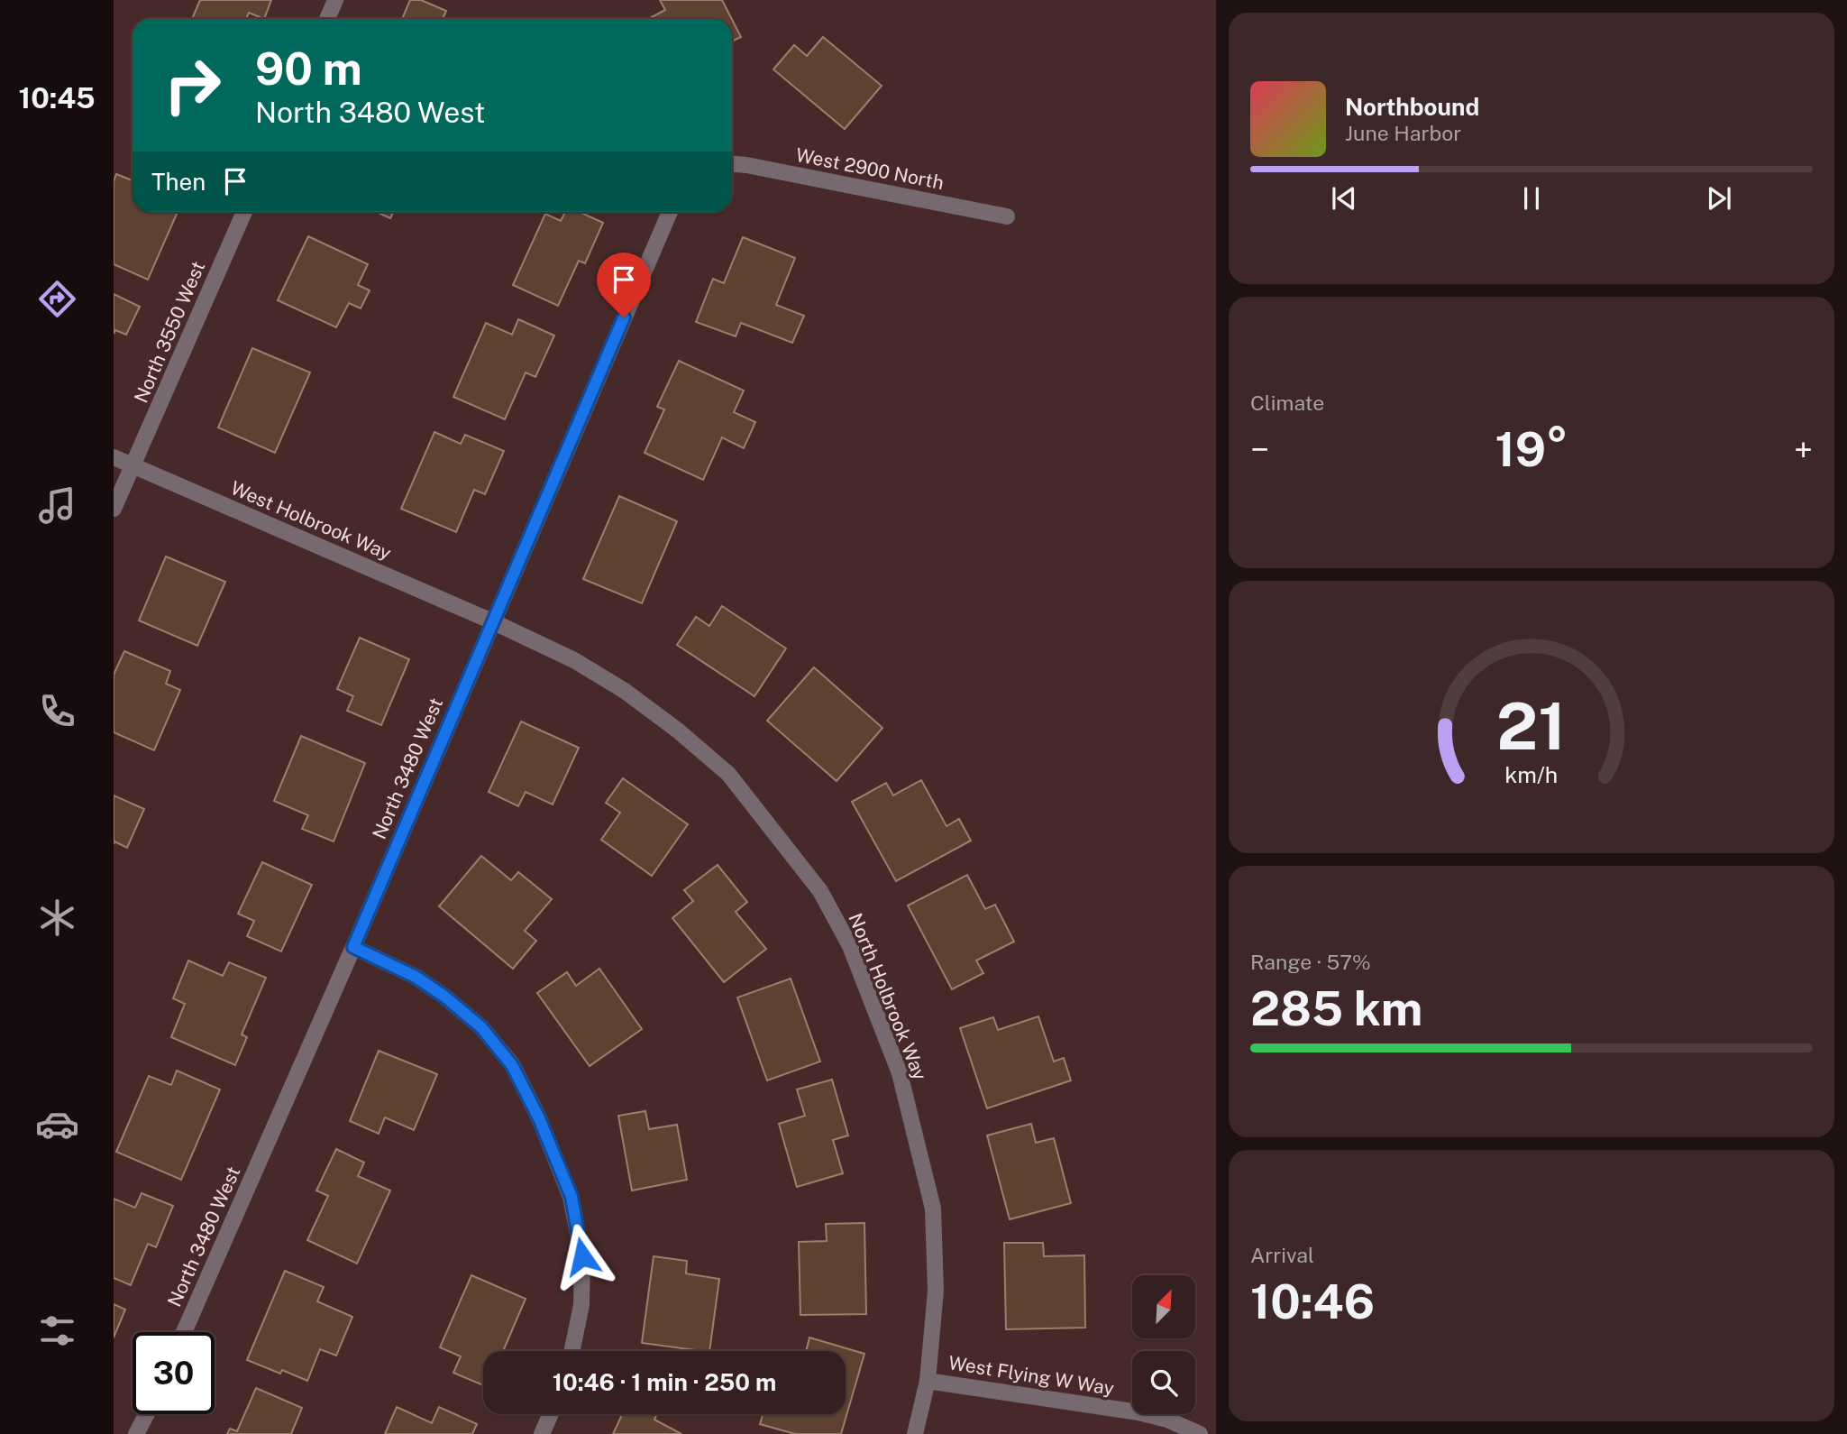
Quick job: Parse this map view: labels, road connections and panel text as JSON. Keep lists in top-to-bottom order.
{
  "streets": {
    "street": [
      "West 2900 North",
      "North 3550 West",
      "West Holbrook Way",
      "North 3480 West",
      "North Holbrook Way",
      "West Flying W Way"
    ]
  },
  "crossings": [
    ["North 3550 West", "West Holbrook Way"],
    ["West Holbrook Way", "North 3480 West"],
    ["West Holbrook Way", "North Holbrook Way"],
    ["North 3480 West", "North Holbrook Way"],
    ["North Holbrook Way", "West Flying W Way"]
  ],
  "north": "top right",
  "page": {
    "tabs": "10:45",
    "turn": ["90 m", "North 3480 West"],
    "song": ["Northbound", "June Harbor"],
    "then": "Then",
    "tile": [
      "Climate",
      ["Range · 57%", "285 km"],
      ["Arrival", "10:46"]
    ],
    "heat": ["−", "19°", "+"],
    "limit": "30",
    "trip": "10:46 · 1 min · 250 m",
    "gauge": ["21", "km/h"]
  }
}
